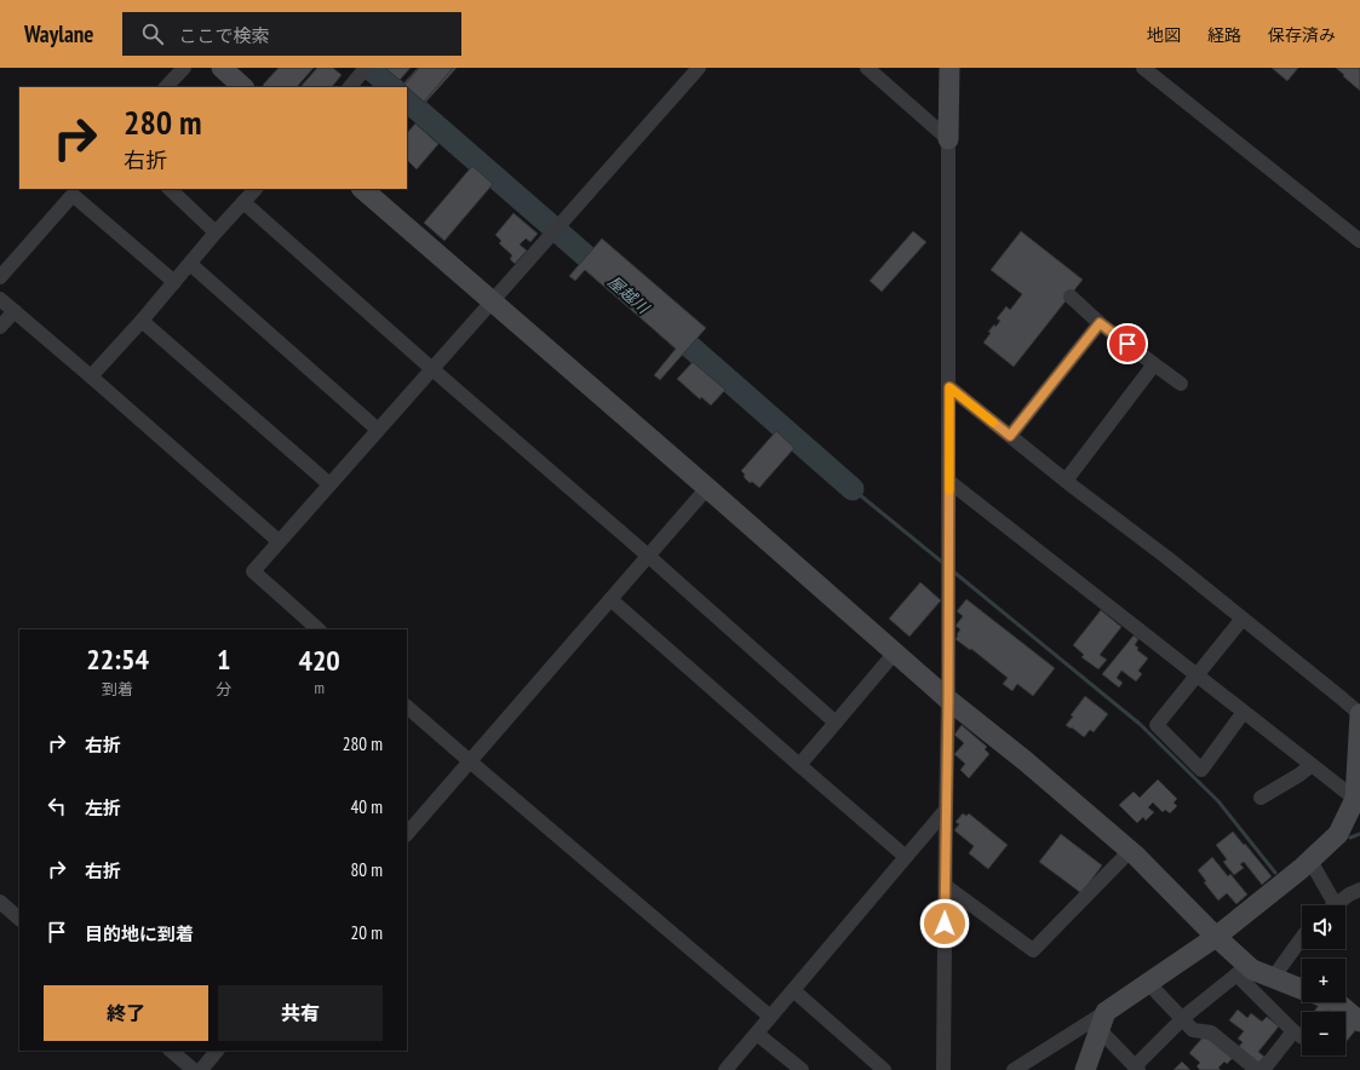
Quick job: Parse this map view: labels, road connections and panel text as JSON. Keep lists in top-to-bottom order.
{
  "water": ["屋越川"],
  "page": {
    "header": "Waylane",
    "search": "ここで検索",
    "nav": ["地図", "経路", "保存済み"],
    "turn": ["280 m", "右折"],
    "eta": [
      "22:54",
      "到着",
      "1",
      "分",
      "420",
      "m"
    ],
    "list": [
      {
        "name": "右折",
        "value": "280 m"
      },
      {
        "name": "左折",
        "value": "40 m"
      },
      {
        "name": "右折",
        "value": "80 m"
      },
      {
        "name": "目的地に到着",
        "value": "20 m"
      }
    ],
    "map_buttons": ["+", "−"],
    "buttons": ["終了", "共有"]
  }
}
